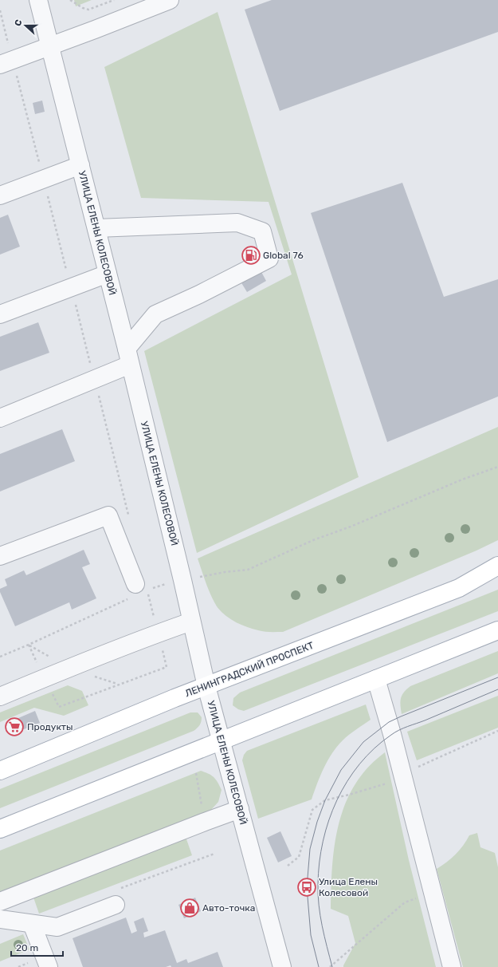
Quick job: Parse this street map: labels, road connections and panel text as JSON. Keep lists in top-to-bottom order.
{
  "streets": {
    "main road": ["ЛЕНИНГРАДСКИЙ ПРОСПЕКТ"],
    "street": ["УЛИЦА ЕЛЕНЫ КОЛЕСОВОЙ"]
  },
  "crossings": [
    ["УЛИЦА ЕЛЕНЫ КОЛЕСОВОЙ", "ЛЕНИНГРАДСКИЙ ПРОСПЕКТ"]
  ],
  "places": {
    "fuel station": ["Global 76"],
    "supermarket": ["Продукты"],
    "bus stop": ["Улица Елены Колесовой"],
    "shop": ["Авто-точка"]
  },
  "scale_bar": "20 m",
  "north": "left"
}
